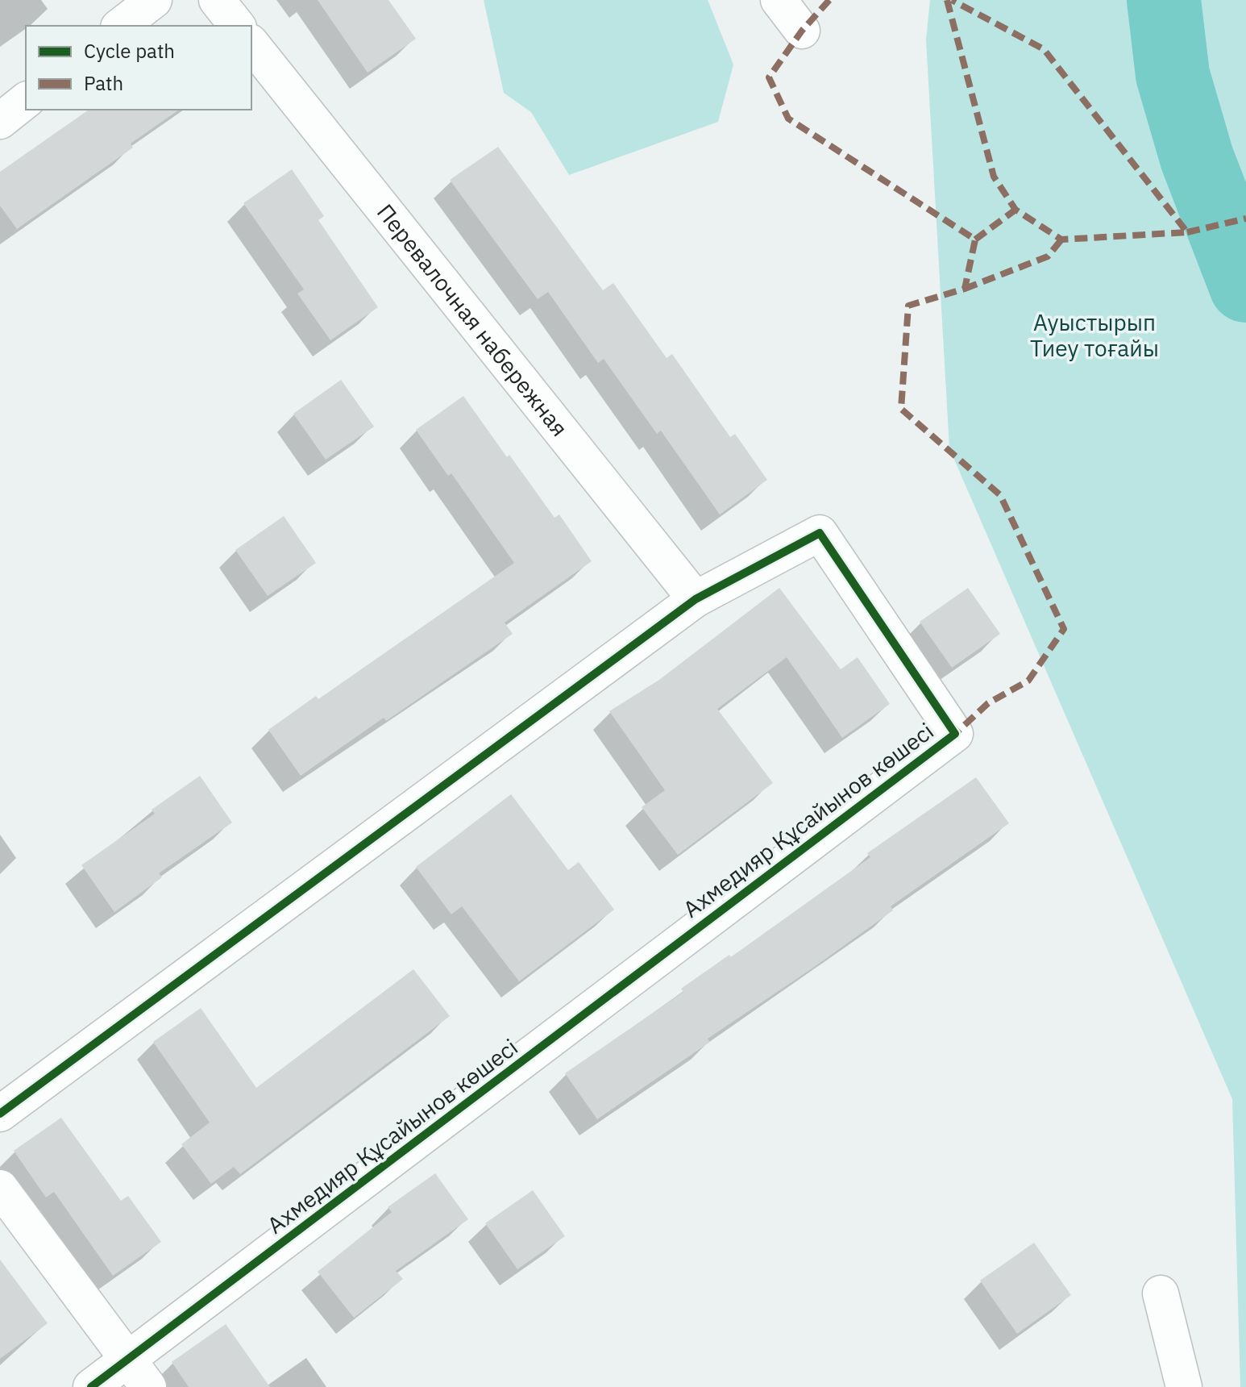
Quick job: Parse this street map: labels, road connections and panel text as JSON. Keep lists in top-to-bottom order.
{
  "streets": {
    "street": ["Перевалочная набережная", "Ахмедияр Құсайынов көшесі"]
  },
  "crossings": [
    ["Перевалочная набережная", "Ахмедияр Құсайынов көшесі"]
  ],
  "parks": ["Ауыстырып Тиеу тоғайы"],
  "legend": ["Cycle path", "Path"]
}
